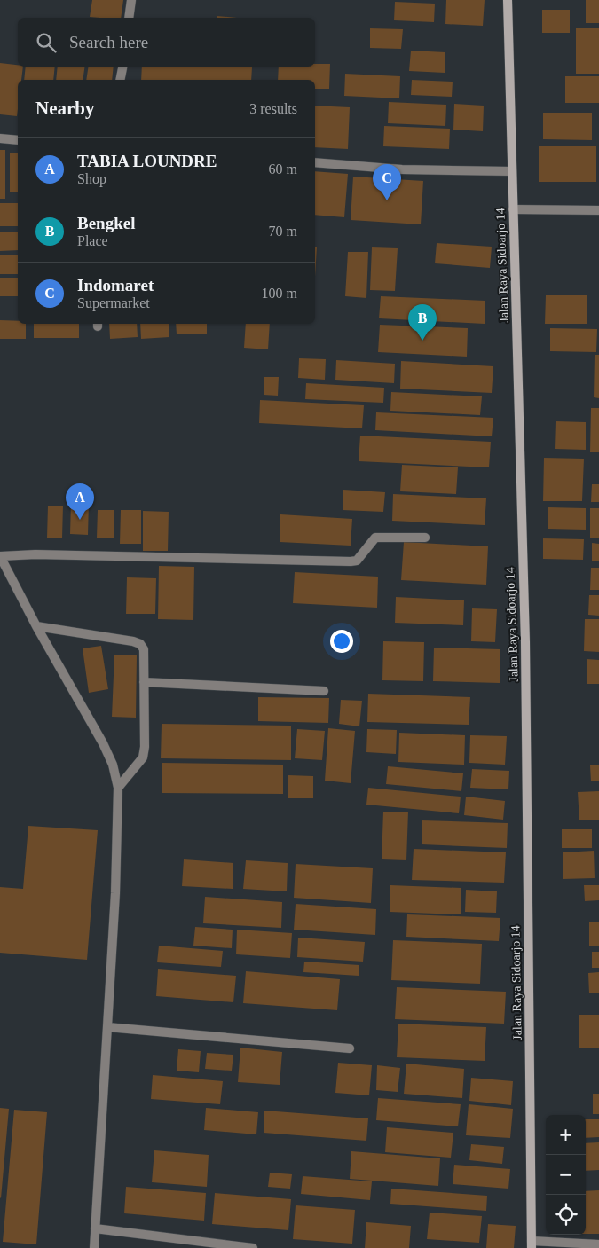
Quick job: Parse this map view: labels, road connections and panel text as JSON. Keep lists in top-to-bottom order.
{
  "streets": {
    "main road": ["Jalan Raya Sidoarjo 14"]
  },
  "page": {
    "search": "Search here",
    "heading": ["Nearby", "3 results"],
    "list": [
      {
        "mark": "A",
        "name": "TABIA LOUNDRE",
        "note": "Shop",
        "value": "60 m"
      },
      {
        "mark": "B",
        "name": "Bengkel",
        "note": "Place",
        "value": "70 m"
      },
      {
        "mark": "C",
        "name": "Indomaret",
        "note": "Supermarket",
        "value": "100 m"
      }
    ],
    "pins": ["C", "B", "A"],
    "map_buttons": ["+", "−"]
  }
}
